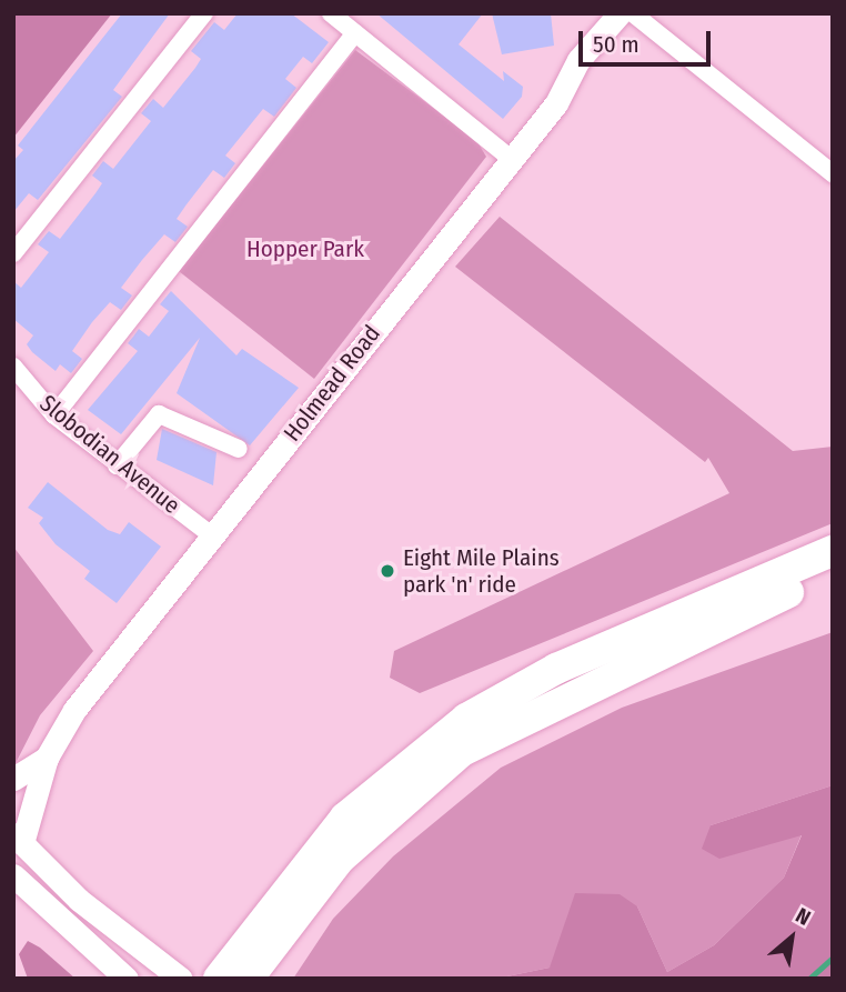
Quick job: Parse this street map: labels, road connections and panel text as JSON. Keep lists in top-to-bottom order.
{
  "streets": {
    "street": ["Holmead Road", "Slobodian Avenue"]
  },
  "crossings": [
    ["Holmead Road", "Slobodian Avenue"]
  ],
  "parks": ["Hopper Park"],
  "places": ["Eight Mile Plains park 'n' ride"],
  "scale_bar": "50 m",
  "north": "top right"
}
